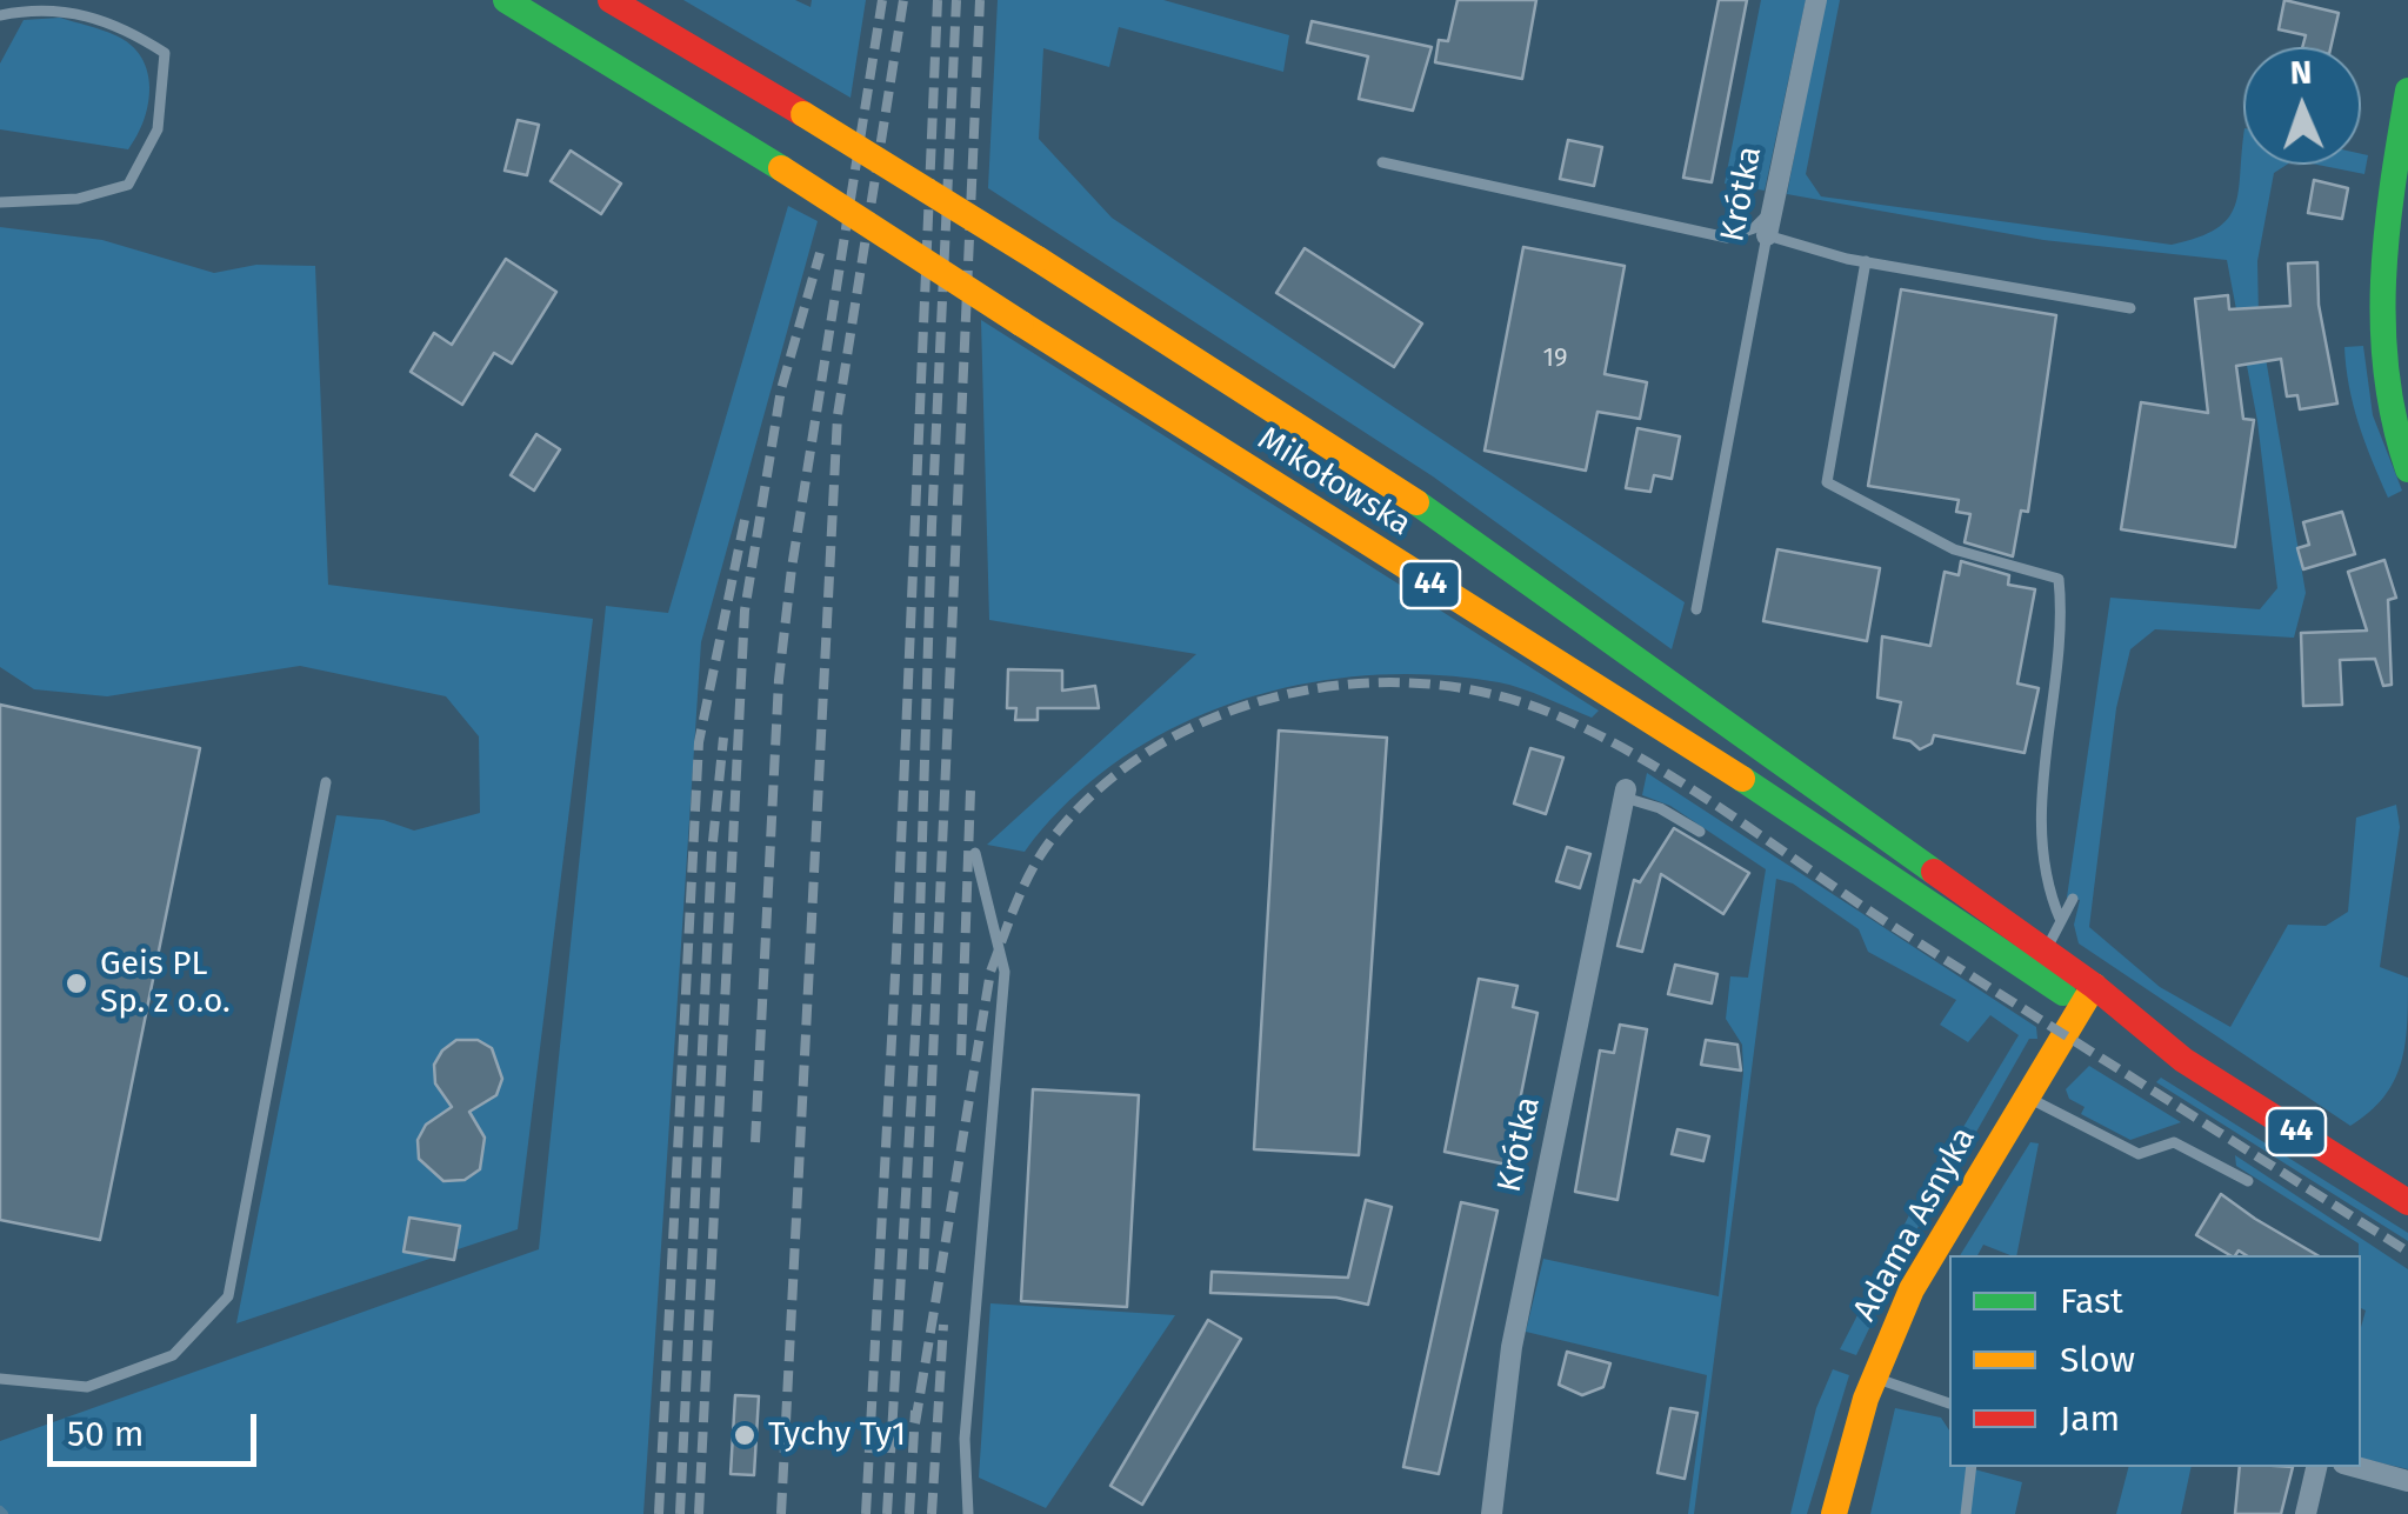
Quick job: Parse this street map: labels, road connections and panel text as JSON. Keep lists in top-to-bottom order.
{
  "streets": {
    "main road": ["Mikołowska", "44", "Adama Asnyka"],
    "street": ["Krótka"]
  },
  "crossings": [
    ["Mikołowska", "Adama Asnyka"]
  ],
  "places": ["Geis PL Sp. z o.o.", "Tychy Ty1"],
  "house_numbers": ["19"],
  "legend": ["Fast", "Slow", "Jam"],
  "scale_bar": "50 m",
  "north": "top"
}
